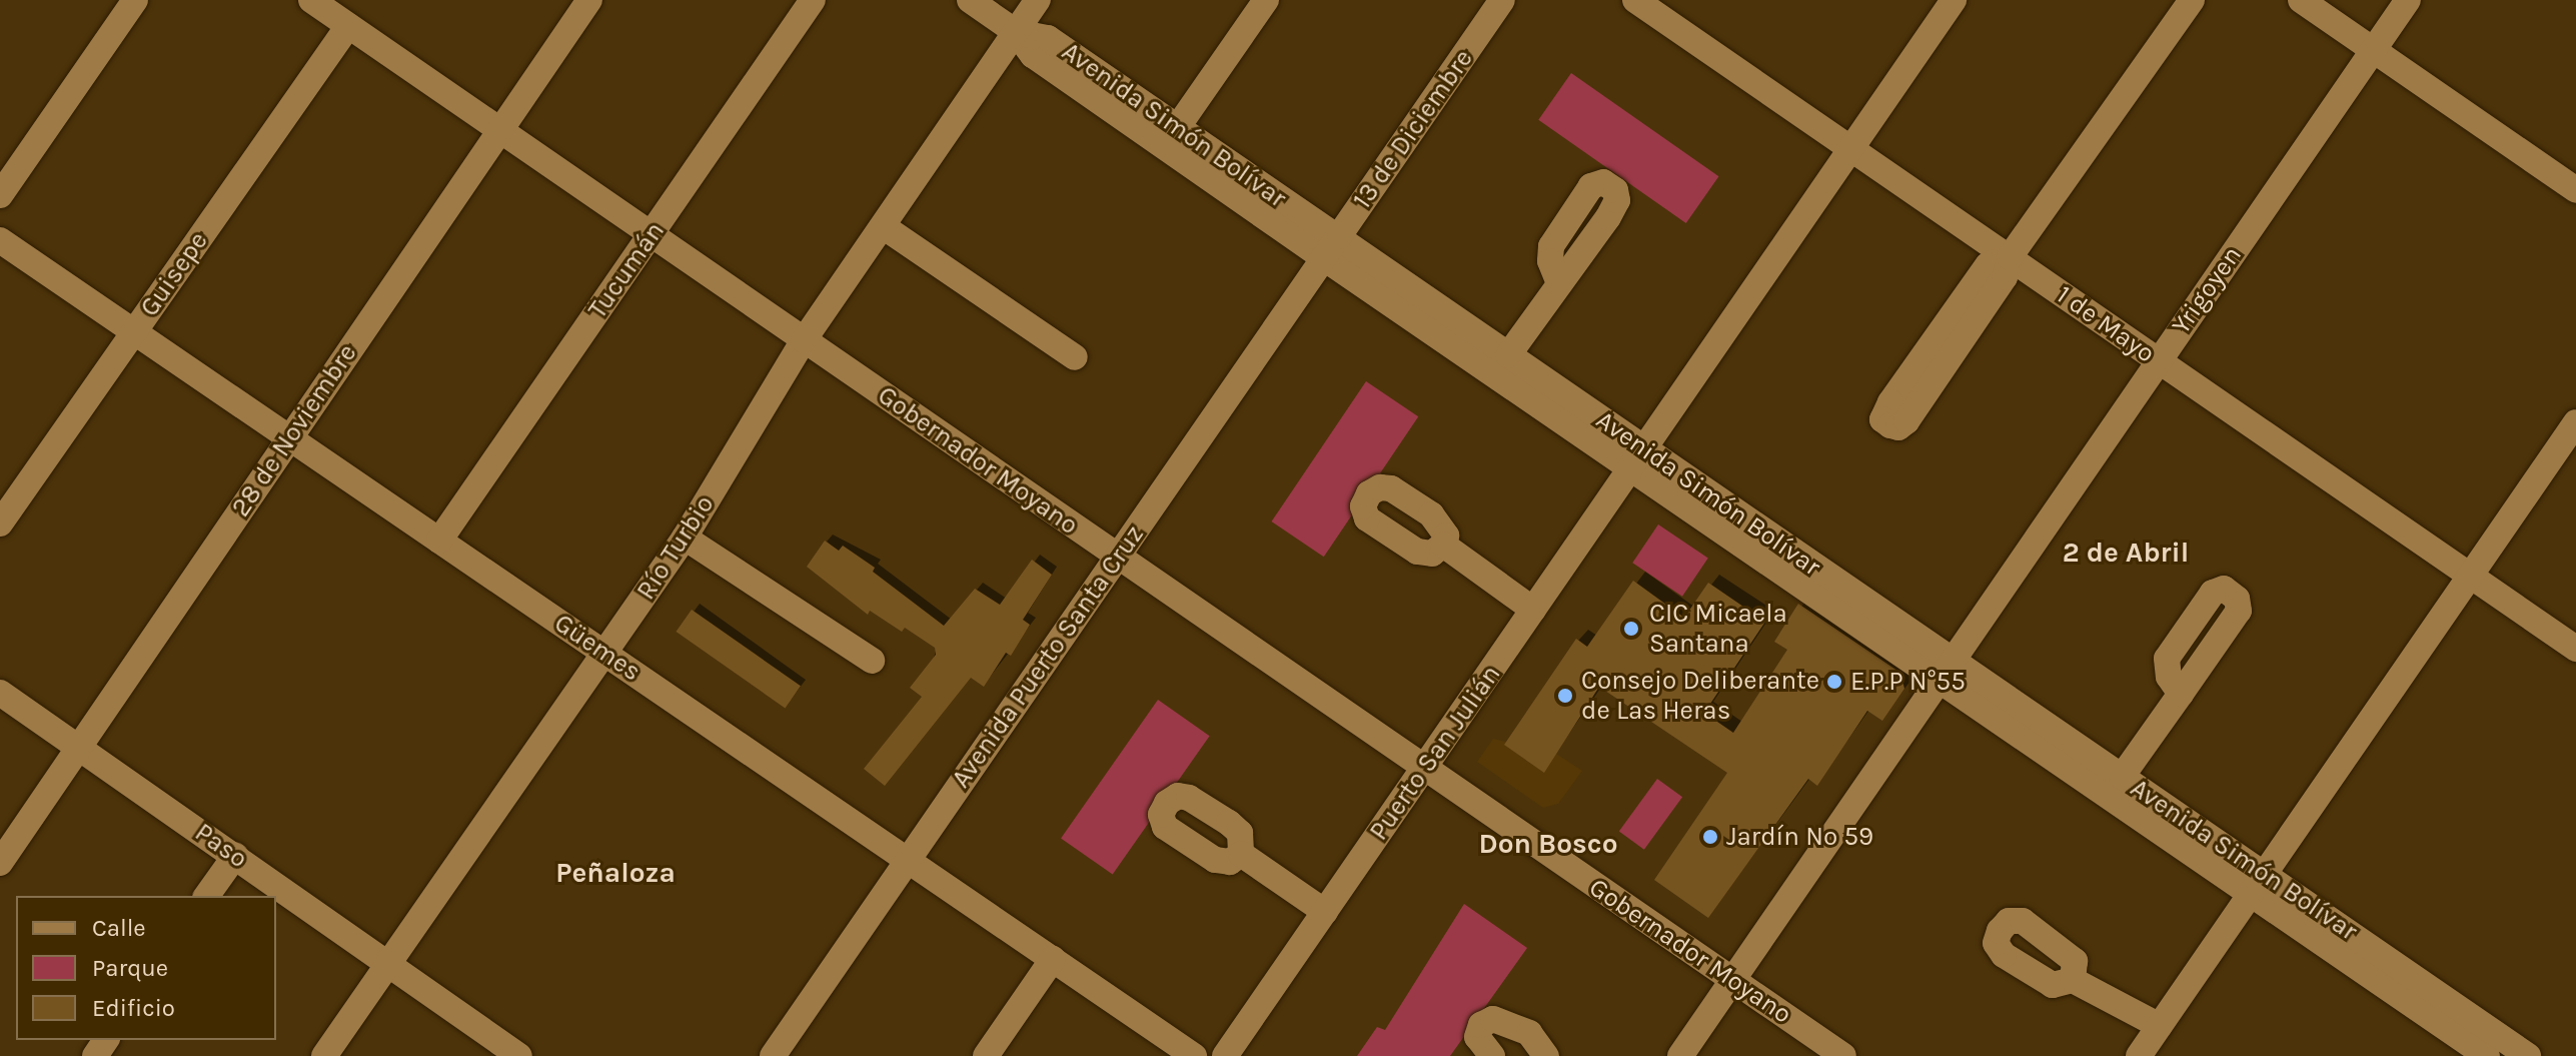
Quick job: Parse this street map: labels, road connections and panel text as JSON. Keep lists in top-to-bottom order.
{
  "streets": {
    "street": [
      "Avenida Simón Bolívar",
      "13 de Diciembre",
      "Tucumán",
      "Guisepe",
      "Yrigoyen",
      "1 de Mayo",
      "28 de Noviembre",
      "Gobernador Moyano",
      "Río Turbio",
      "Güemes",
      "Avenida Puerto Santa Cruz",
      "Puerto San Julián",
      "Paso"
    ]
  },
  "crossings": [
    ["Avenida Simón Bolívar", "13 de Diciembre"],
    ["Avenida Simón Bolívar", "Yrigoyen"],
    ["Avenida Simón Bolívar", "Río Turbio"],
    ["Avenida Simón Bolívar", "Avenida Puerto Santa Cruz"],
    ["Avenida Simón Bolívar", "Puerto San Julián"],
    ["13 de Diciembre", "Avenida Puerto Santa Cruz"],
    ["Tucumán", "Gobernador Moyano"],
    ["Tucumán", "Güemes"],
    ["Guisepe", "Gobernador Moyano"],
    ["Guisepe", "Güemes"],
    ["Yrigoyen", "1 de Mayo"],
    ["Yrigoyen", "Gobernador Moyano"],
    ["1 de Mayo", "Puerto San Julián"],
    ["28 de Noviembre", "Gobernador Moyano"],
    ["28 de Noviembre", "Güemes"],
    ["28 de Noviembre", "Paso"],
    ["Gobernador Moyano", "Río Turbio"],
    ["Gobernador Moyano", "Avenida Puerto Santa Cruz"],
    ["Gobernador Moyano", "Puerto San Julián"],
    ["Río Turbio", "Güemes"],
    ["Río Turbio", "Paso"],
    ["Güemes", "Avenida Puerto Santa Cruz"]
  ],
  "districts": ["2 de Abril", "Don Bosco", "Peñaloza"],
  "places": [
    "CIC Micaela Santana",
    "E.P.P N°55",
    "Consejo Deliberante de Las Heras",
    "Jardín Nº 59"
  ],
  "legend": ["Calle", "Parque", "Edificio"]
}
